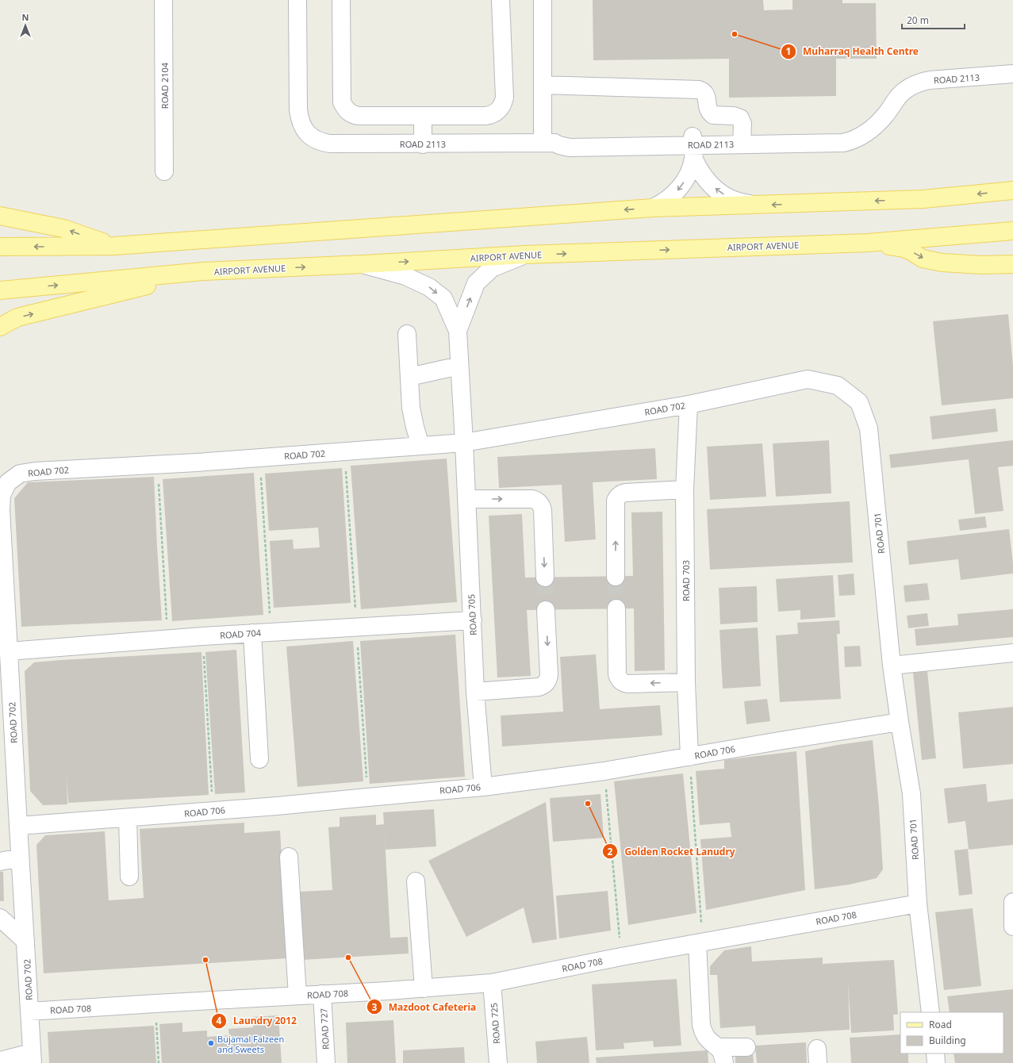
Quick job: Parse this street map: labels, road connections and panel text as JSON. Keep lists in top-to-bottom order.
{
  "streets": {
    "main road": ["AIRPORT AVENUE"],
    "street": [
      "ROAD 2113",
      "ROAD 2104",
      "ROAD 702",
      "ROAD 701",
      "ROAD 703",
      "ROAD 705",
      "ROAD 704",
      "ROAD 706",
      "ROAD 708",
      "ROAD 725",
      "ROAD 727"
    ]
  },
  "crossings": [
    ["ROAD 702", "ROAD 701"],
    ["ROAD 702", "ROAD 703"],
    ["ROAD 702", "ROAD 705"],
    ["ROAD 702", "ROAD 704"],
    ["ROAD 702", "ROAD 706"],
    ["ROAD 702", "ROAD 708"],
    ["ROAD 701", "ROAD 706"],
    ["ROAD 701", "ROAD 708"],
    ["ROAD 703", "ROAD 706"],
    ["ROAD 705", "ROAD 704"],
    ["ROAD 705", "ROAD 706"],
    ["ROAD 708", "ROAD 725"],
    ["ROAD 708", "ROAD 727"]
  ],
  "places": [
    "Muharraq Health Centre",
    "Golden Rocket Lanudry",
    "Mazdoot Cafeteria",
    "Laundry 2012",
    "Bujamal Falzeen and Sweets"
  ],
  "legend": ["Road", "Building"],
  "scale_bar": "20 m",
  "north": "top"
}
